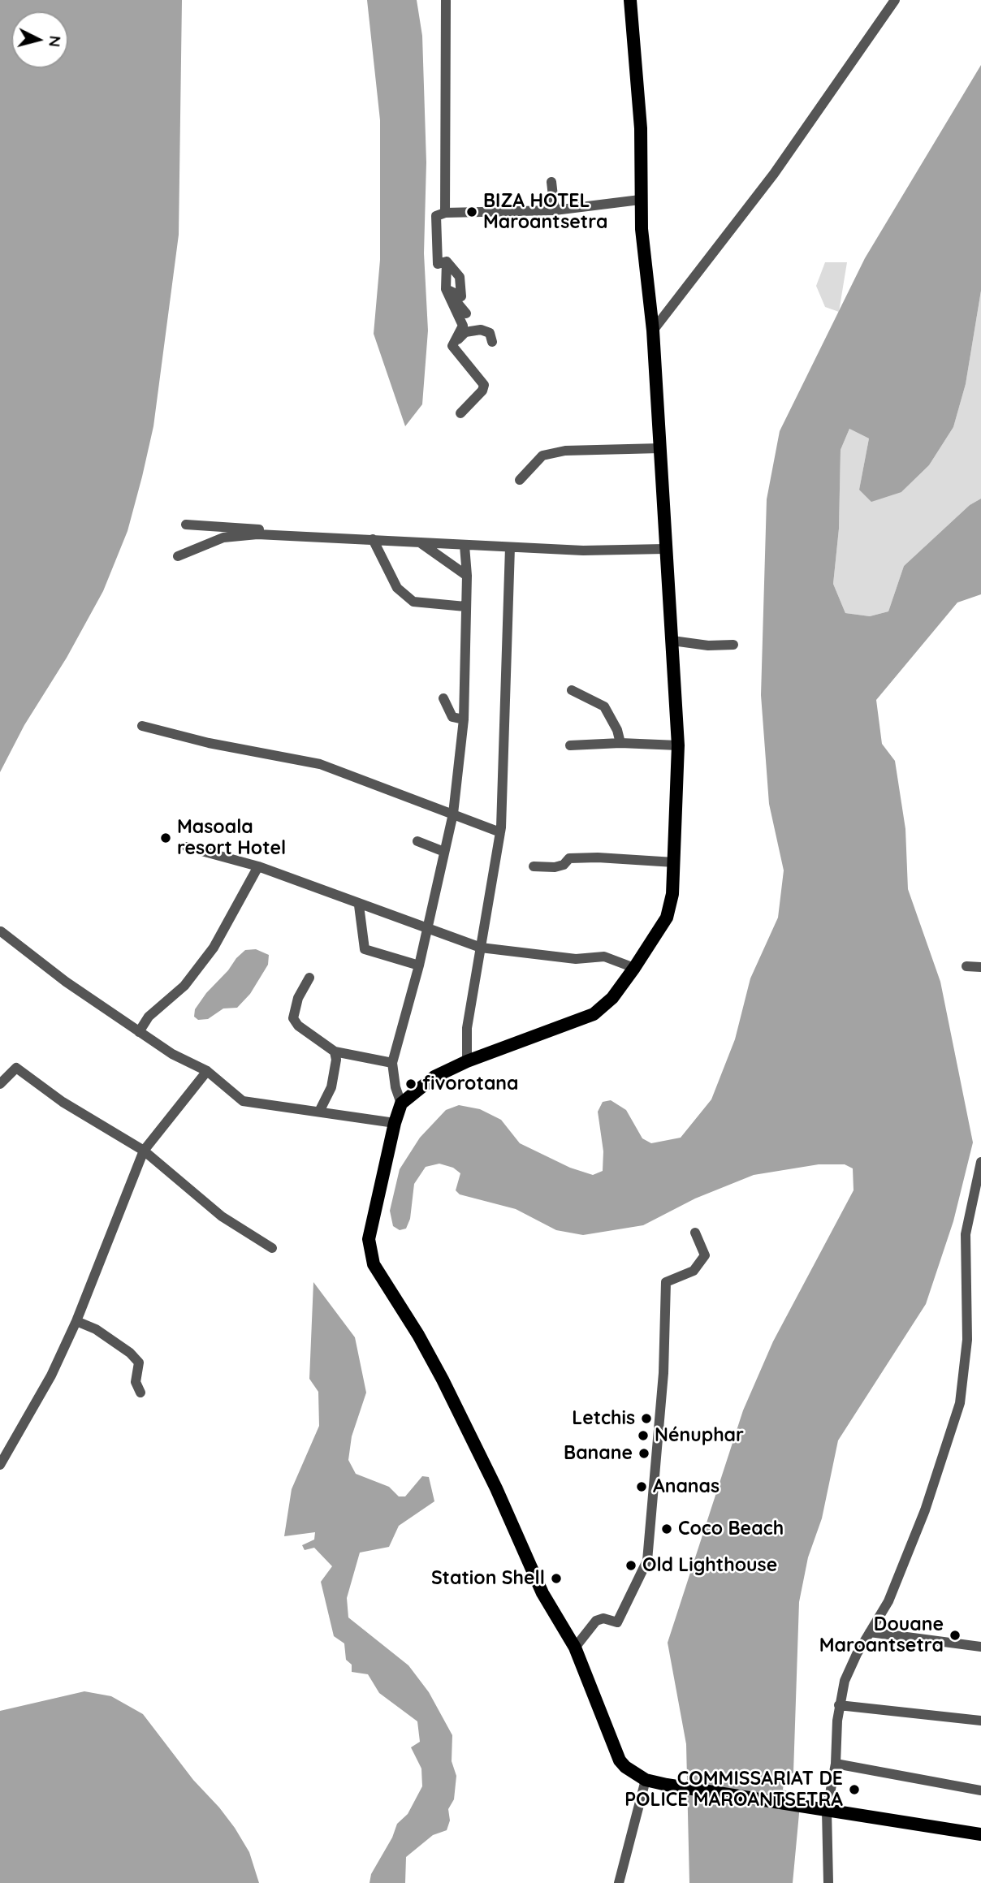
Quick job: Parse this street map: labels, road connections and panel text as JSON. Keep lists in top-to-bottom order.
{
  "places": [
    "BIZA HOTEL Maroantsetra",
    "Masoala resort Hotel",
    "fivorotana",
    "Letchis",
    "Nénuphar",
    "Banane",
    "Ananas",
    "Coco Beach",
    "Old Lighthouse",
    "Station Shell",
    "Douane Maroantsetra",
    "COMMISSARIAT DE POLICE MAROANTSETRA"
  ],
  "north": "right"
}
